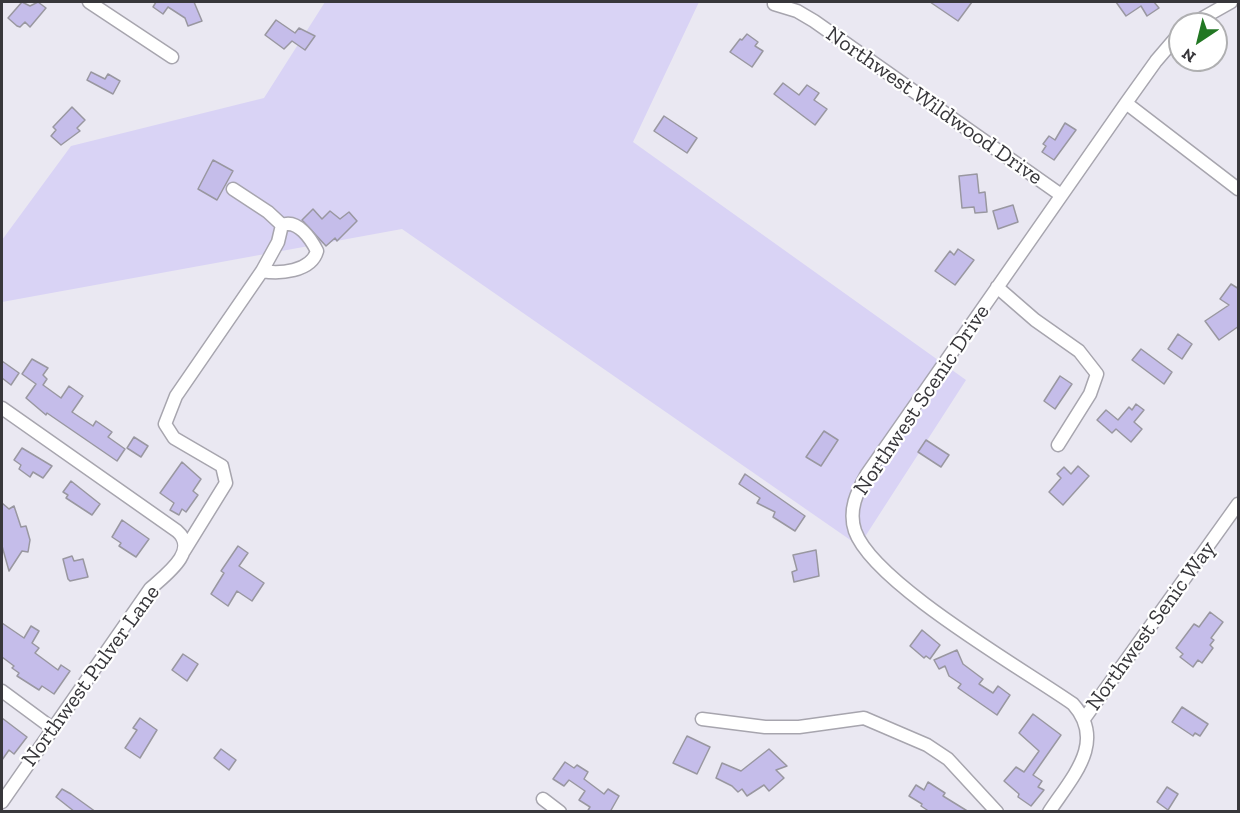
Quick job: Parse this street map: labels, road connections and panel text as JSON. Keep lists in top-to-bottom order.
{
  "streets": {
    "street": [
      "Northwest Wildwood Drive",
      "Northwest Scenic Drive",
      "Northwest Senic Way",
      "Northwest Pulver Lane"
    ]
  },
  "crossings": [
    ["Northwest Wildwood Drive", "Northwest Scenic Drive"],
    ["Northwest Scenic Drive", "Northwest Senic Way"]
  ],
  "north": "bottom left"
}
